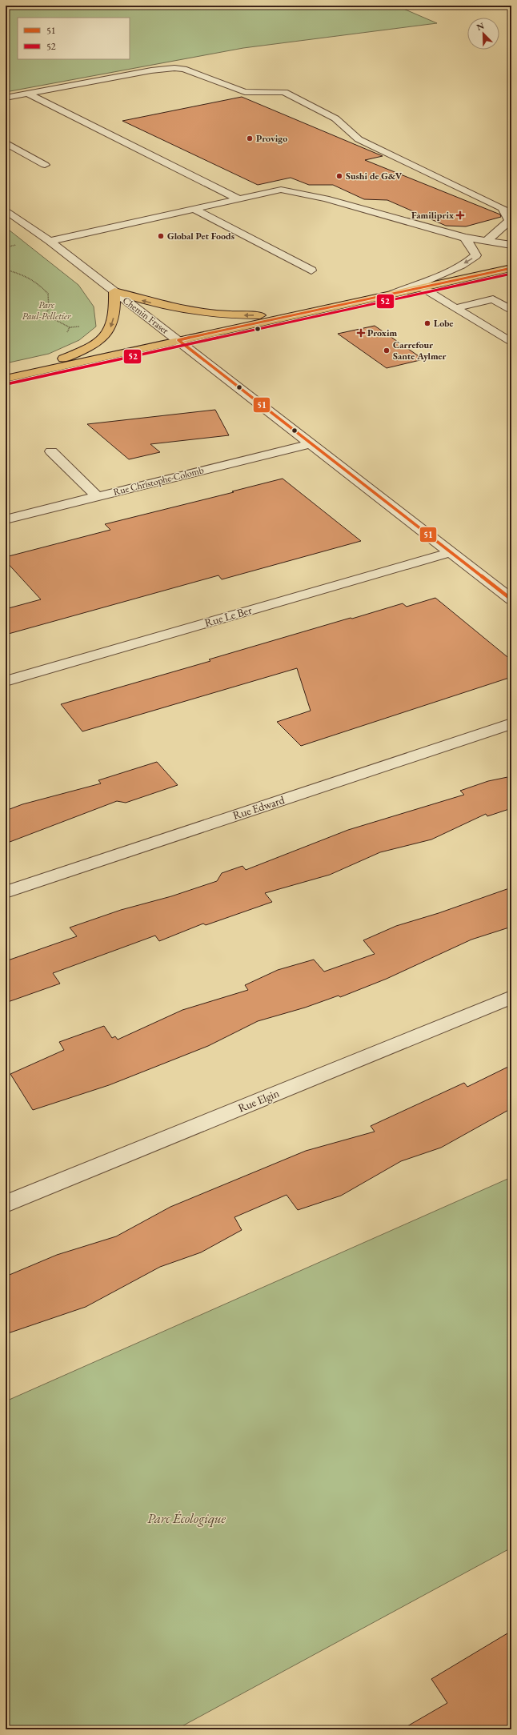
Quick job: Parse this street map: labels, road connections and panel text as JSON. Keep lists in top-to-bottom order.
{
  "streets": {
    "street": [
      "Chemin Fraser",
      "Rue Christophe-Colomb",
      "Rue Le Ber",
      "Rue Edward",
      "Rue Elgin"
    ]
  },
  "crossings": [
    ["Chemin Fraser", "Rue Christophe-Colomb"],
    ["Chemin Fraser", "Rue Le Ber"]
  ],
  "parks": ["Parc Paul-Pelletier", "Parc Écologique"],
  "places": {
    "other": [
      "Provigo",
      "Sushi de G&V",
      "Global Pet Foods",
      "Lobe",
      "Carrefour Sante Aylmer"
    ],
    "health": ["Familiprix", "Proxim"]
  },
  "lines": ["transit line 51", "transit line 52"],
  "legend": ["51", "52"],
  "north": "top left"
}
